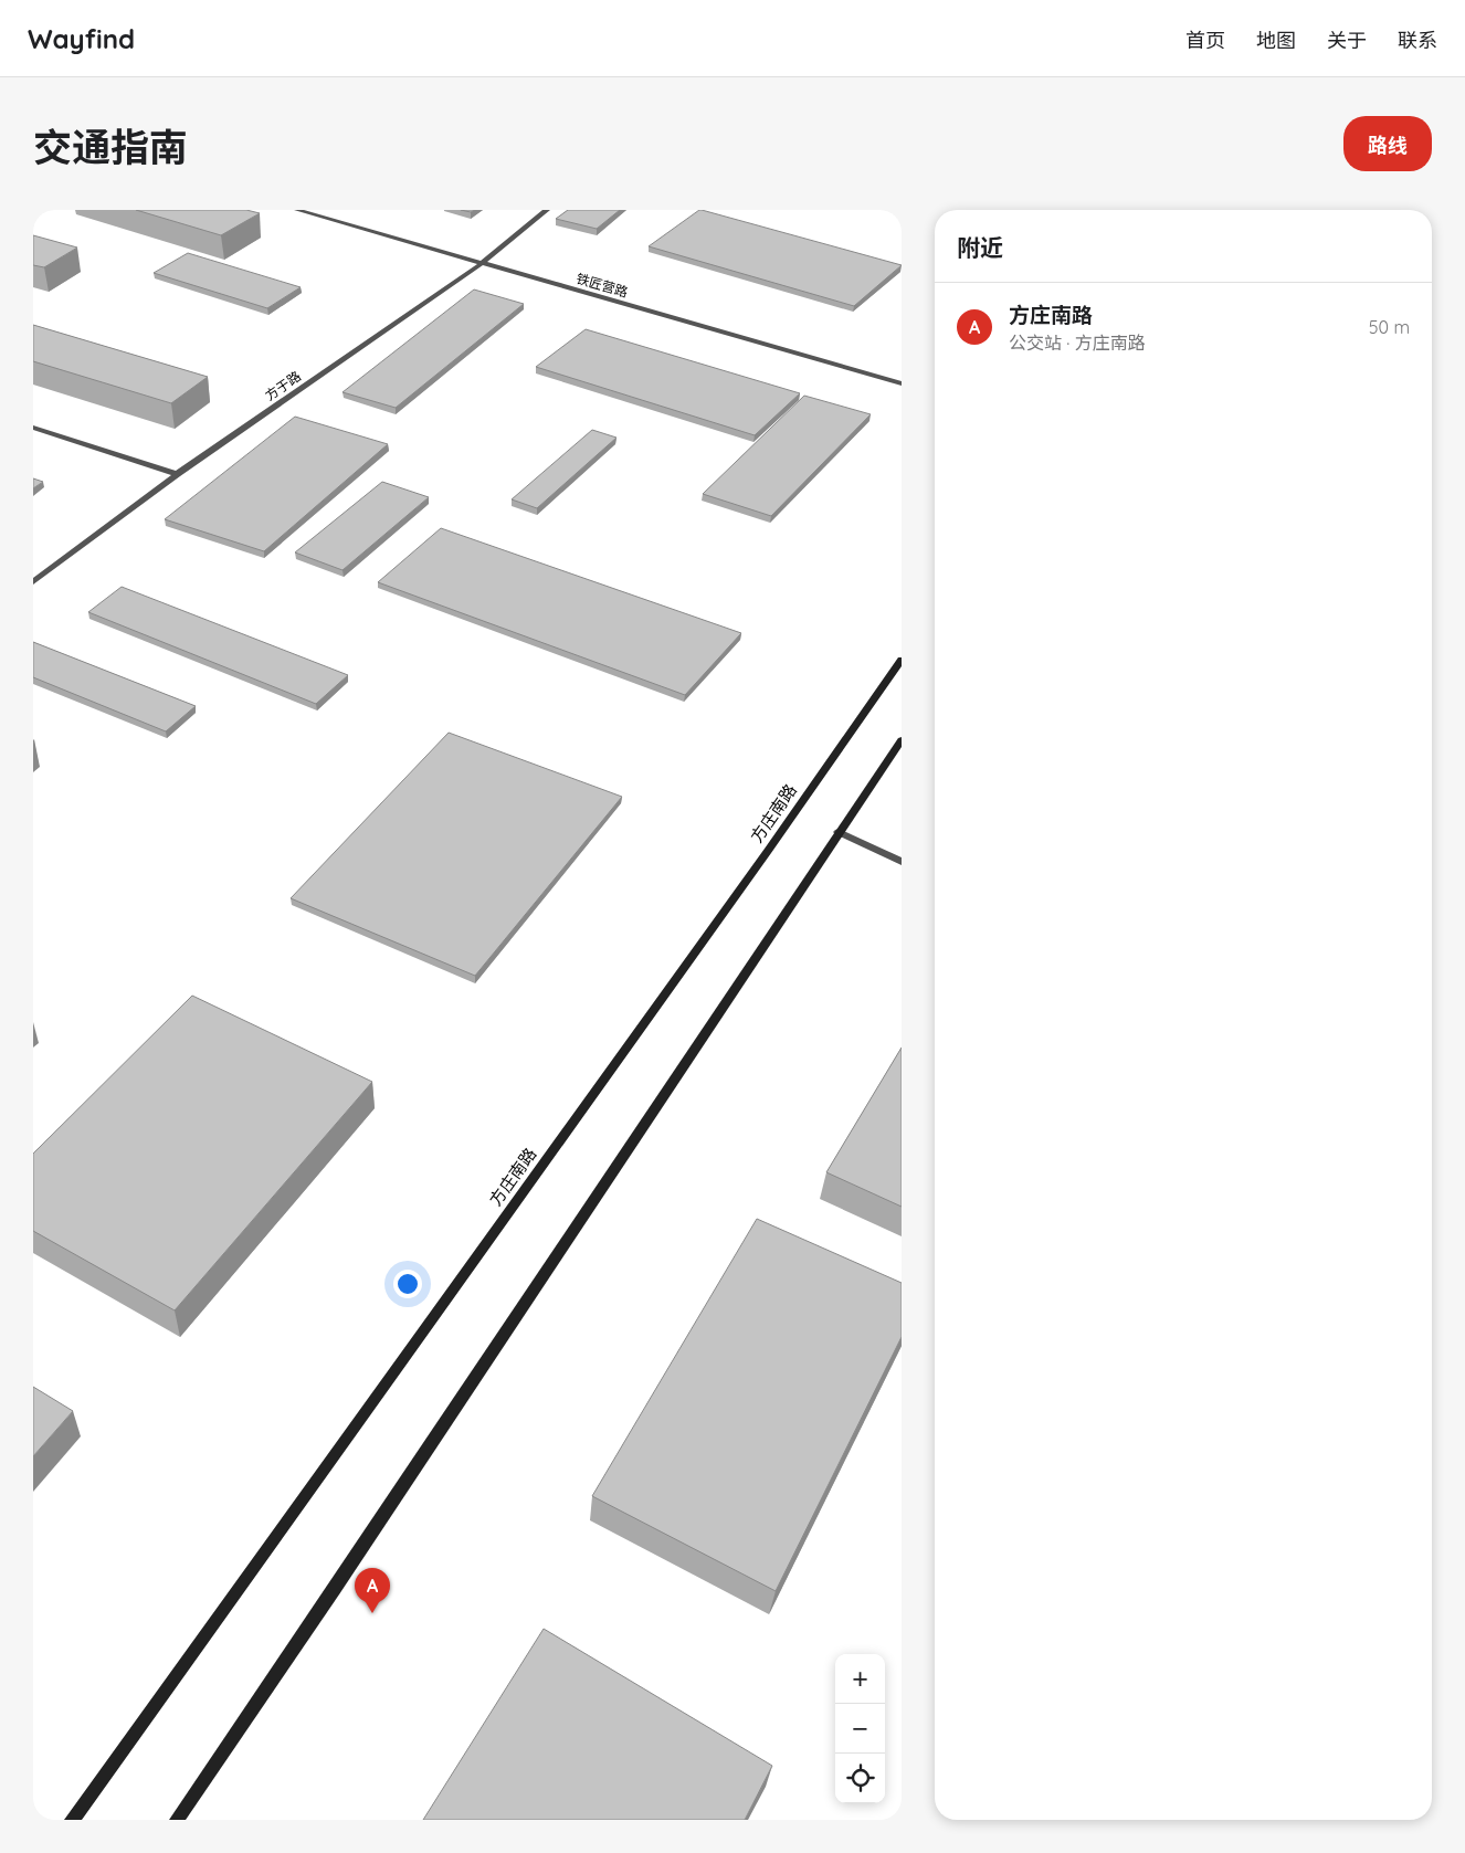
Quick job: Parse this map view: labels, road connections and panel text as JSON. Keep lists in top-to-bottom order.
{
  "streets": {
    "main road": ["方庄南路"],
    "street": ["铁匠营路", "方于路"]
  },
  "crossings": [
    ["铁匠营路", "方于路"]
  ],
  "page": {
    "header": "Wayfind",
    "nav": [
      "首页",
      "地图",
      "关于",
      "联系"
    ],
    "title": "交通指南",
    "buttons": "路线",
    "heading": "附近",
    "list": [
      {
        "mark": "A",
        "name": "方庄南路",
        "note": "公交站 · 方庄南路",
        "value": "50 m"
      }
    ],
    "pins": "A",
    "map_buttons": ["+", "−"]
  }
}
